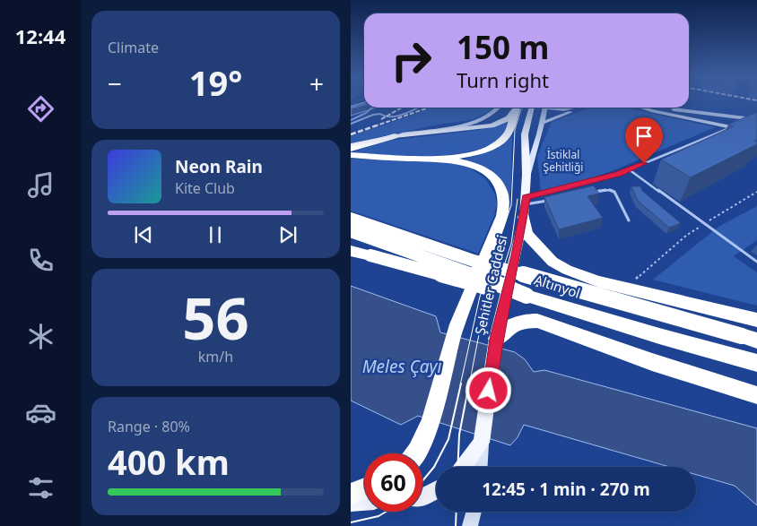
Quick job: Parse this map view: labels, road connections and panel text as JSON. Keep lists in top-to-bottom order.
{
  "streets": {
    "highway": ["Altınyol"],
    "main road": ["Şehitler Caddesi"]
  },
  "water": ["Meles Çayı"],
  "parks": ["İstiklal Şehitliği"],
  "page": {
    "tabs": "12:44",
    "tile": [
      "Climate",
      ["56", "km/h"],
      ["Range · 80%", "400 km"]
    ],
    "turn": ["150 m", "Turn right"],
    "heat": ["−", "19°", "+"],
    "song": ["Neon Rain", "Kite Club"],
    "limit": "60",
    "trip": "12:45 · 1 min · 270 m"
  }
}
